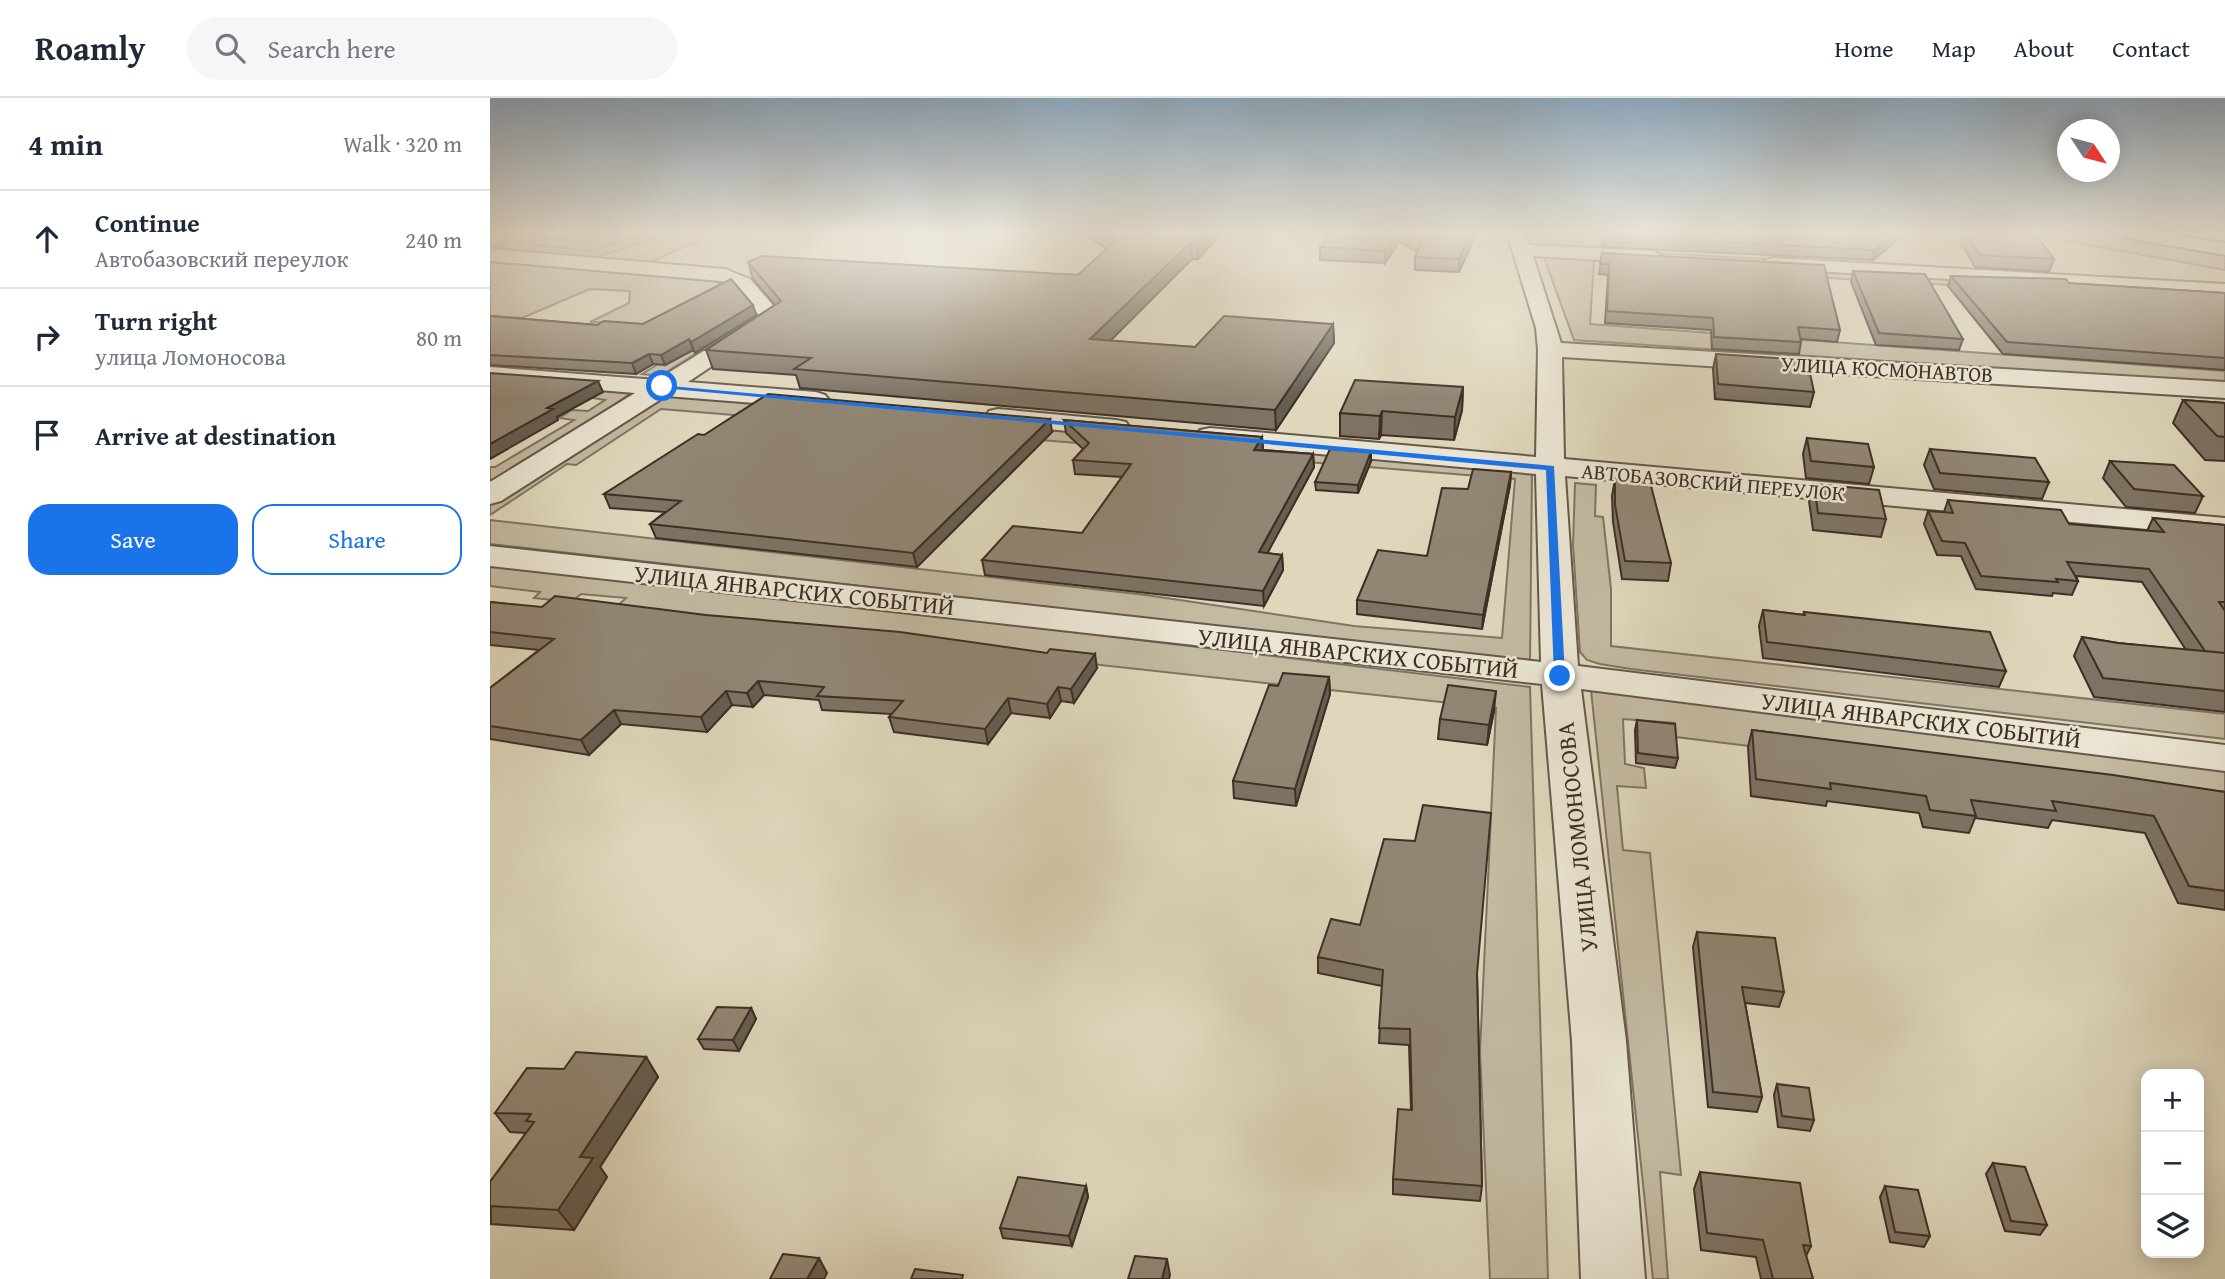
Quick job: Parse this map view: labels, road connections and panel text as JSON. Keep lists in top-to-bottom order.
{
  "streets": {
    "street": [
      "УЛИЦА КОСМОНАВТОВ",
      "АВТОБАЗОВСКИЙ ПЕРЕУЛОК",
      "УЛИЦА ЯНВАРСКИХ СОБЫТИЙ",
      "УЛИЦА ЛОМОНОСОВА"
    ]
  },
  "crossings": [
    ["УЛИЦА КОСМОНАВТОВ", "УЛИЦА ЛОМОНОСОВА"],
    ["АВТОБАЗОВСКИЙ ПЕРЕУЛОК", "УЛИЦА ЛОМОНОСОВА"],
    ["УЛИЦА ЯНВАРСКИХ СОБЫТИЙ", "УЛИЦА ЛОМОНОСОВА"]
  ],
  "north": "bottom right",
  "page": {
    "header": "Roamly",
    "search": "Search here",
    "nav": [
      "Home",
      "Map",
      "About",
      "Contact"
    ],
    "heading": ["4 min", "Walk · 320 m"],
    "list": [
      ["Continue", "Автобазовский переулок", "240 m"],
      ["Turn right", "улица Ломоносова", "80 m"],
      "Arrive at destination"
    ],
    "buttons": ["Save", "Share"],
    "map_buttons": ["+", "−"]
  }
}
